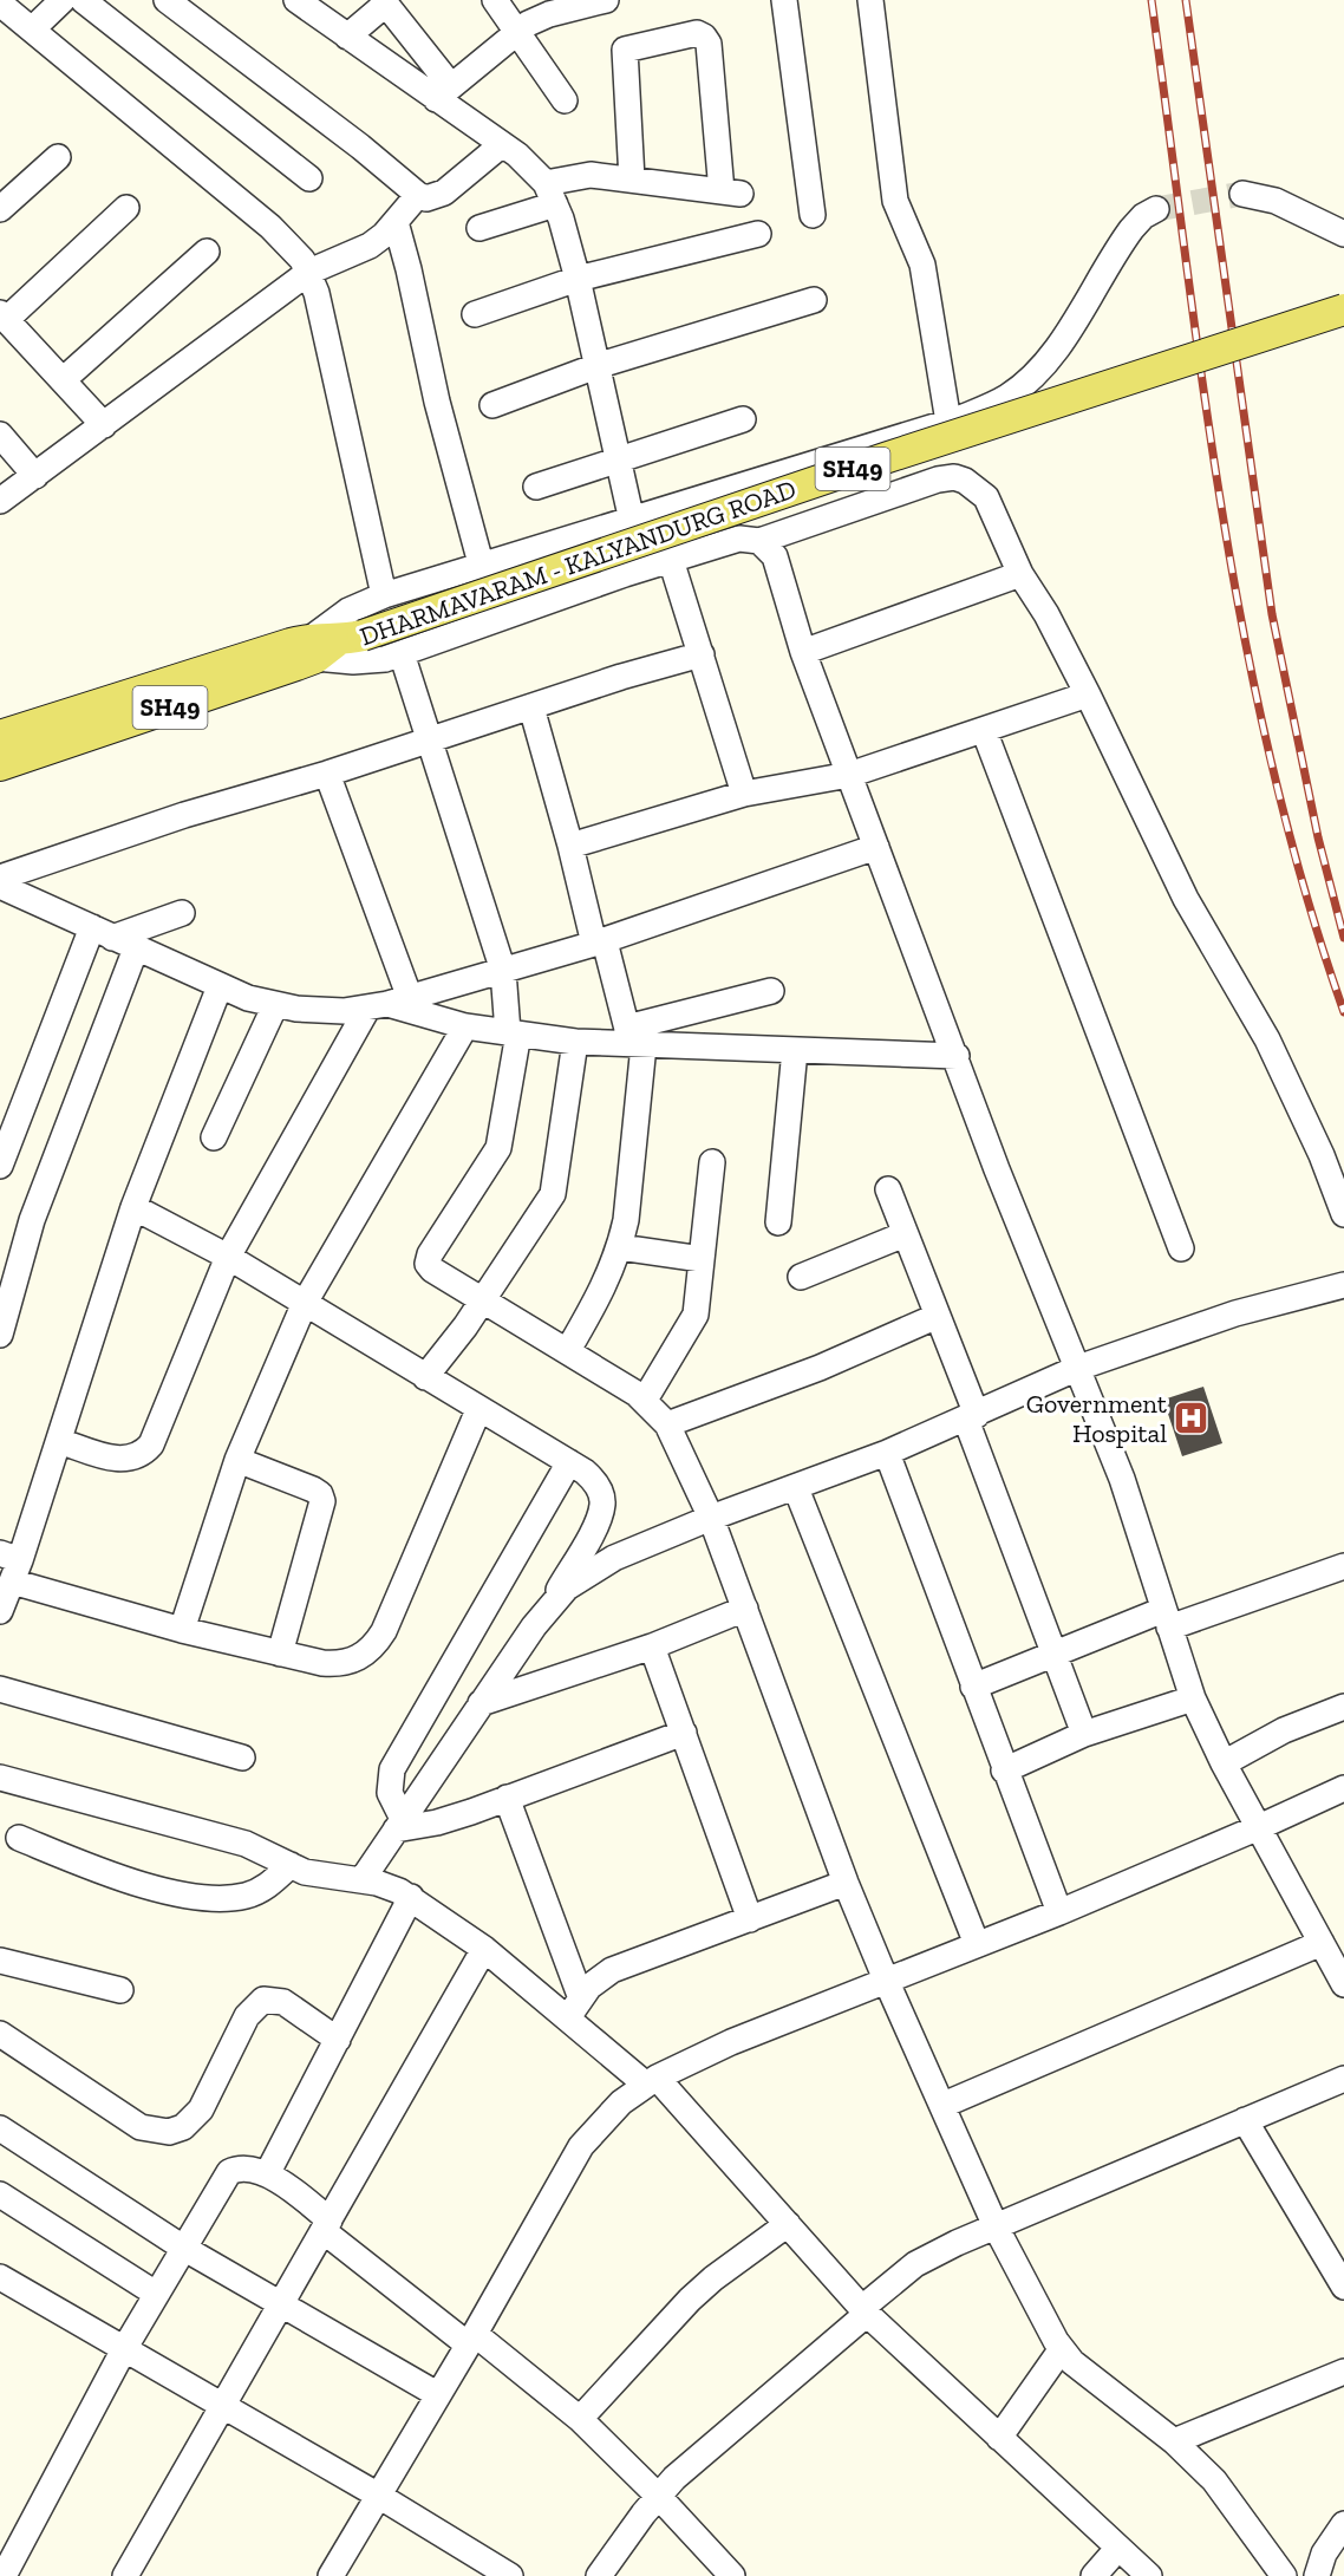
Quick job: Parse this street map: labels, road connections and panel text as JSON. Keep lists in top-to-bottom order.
{
  "streets": {
    "main road": ["SH49", "DHARMAVARAM - KALYANDURG ROAD"]
  },
  "places": {
    "hospital": ["Government Hospital"]
  }
}
